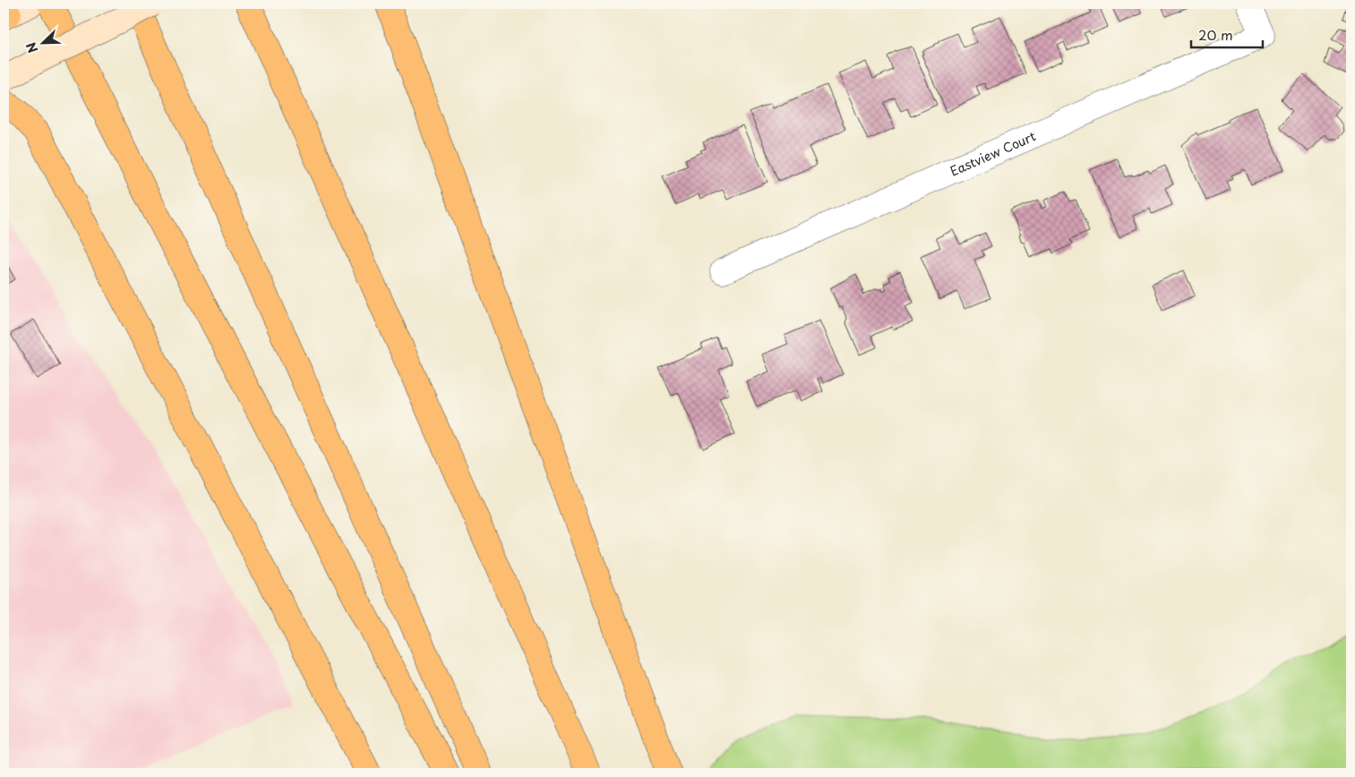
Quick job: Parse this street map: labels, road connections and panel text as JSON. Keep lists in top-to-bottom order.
{
  "streets": {
    "street": ["Eastview Court"]
  },
  "scale_bar": "20 m",
  "north": "bottom left"
}
